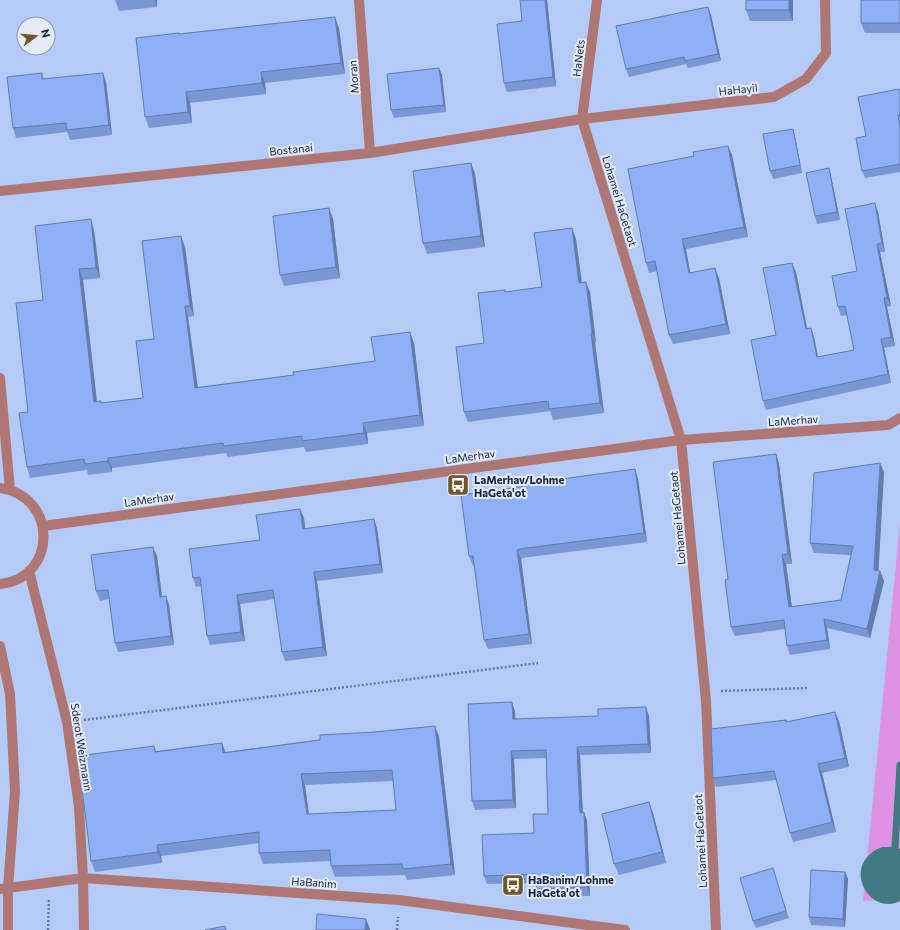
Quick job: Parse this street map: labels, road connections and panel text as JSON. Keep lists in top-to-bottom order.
{
  "streets": {
    "street": [
      "HaNets",
      "Moran",
      "HaHayil",
      "Bostanai",
      "Lohamei HaGetaot",
      "LaMerhav",
      "Sderot Weizmann",
      "HaBanim"
    ]
  },
  "crossings": [
    ["HaNets", "HaHayil"],
    ["HaNets", "Bostanai"],
    ["HaNets", "Lohamei HaGetaot"],
    ["Moran", "Bostanai"],
    ["HaHayil", "Bostanai"],
    ["HaHayil", "Lohamei HaGetaot"],
    ["Bostanai", "Lohamei HaGetaot"],
    ["Lohamei HaGetaot", "LaMerhav"],
    ["Sderot Weizmann", "HaBanim"]
  ],
  "places": {
    "bus stop": ["LaMerhav/Lohme HaGeta'ot", "HaBanim/Lohme HaGeta'ot"]
  },
  "north": "right"
}
